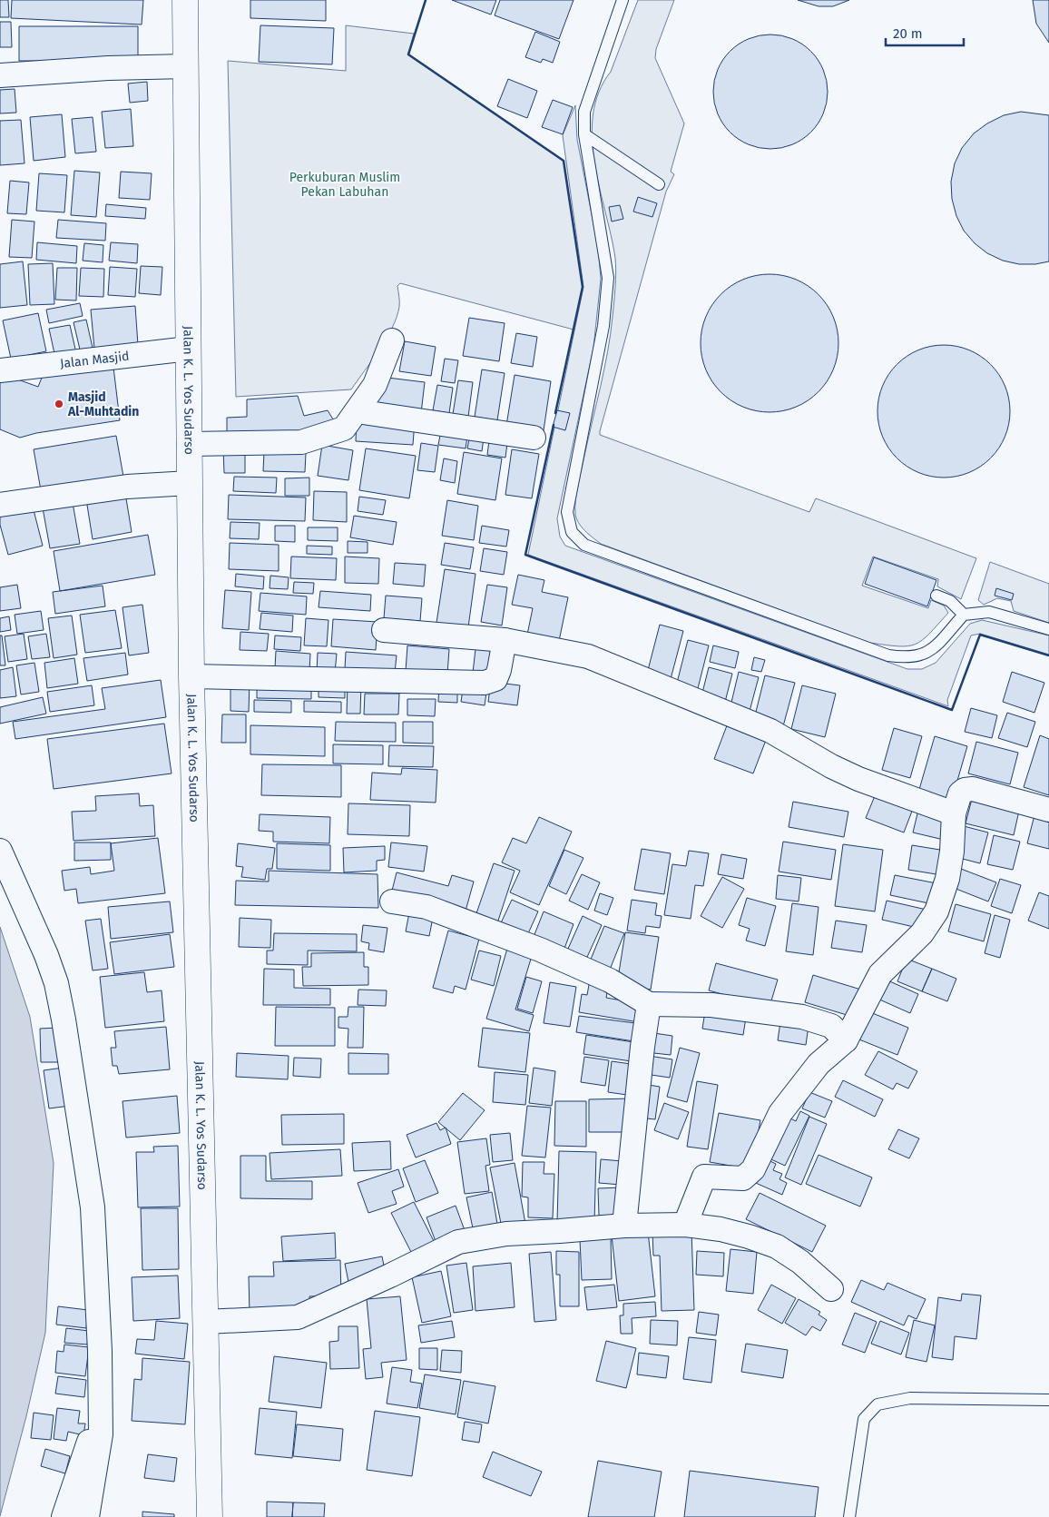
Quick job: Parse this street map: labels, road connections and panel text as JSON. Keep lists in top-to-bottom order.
{
  "streets": {
    "highway": ["Jalan K. L. Yos Sudarso"],
    "street": ["Jalan Masjid"]
  },
  "crossings": [
    ["Jalan Masjid", "Jalan K. L. Yos Sudarso"]
  ],
  "parks": ["Perkuburan Muslim Pekan Labuhan"],
  "places": ["Masjid Al-Muhtadin"],
  "scale_bar": "20 m"
}
